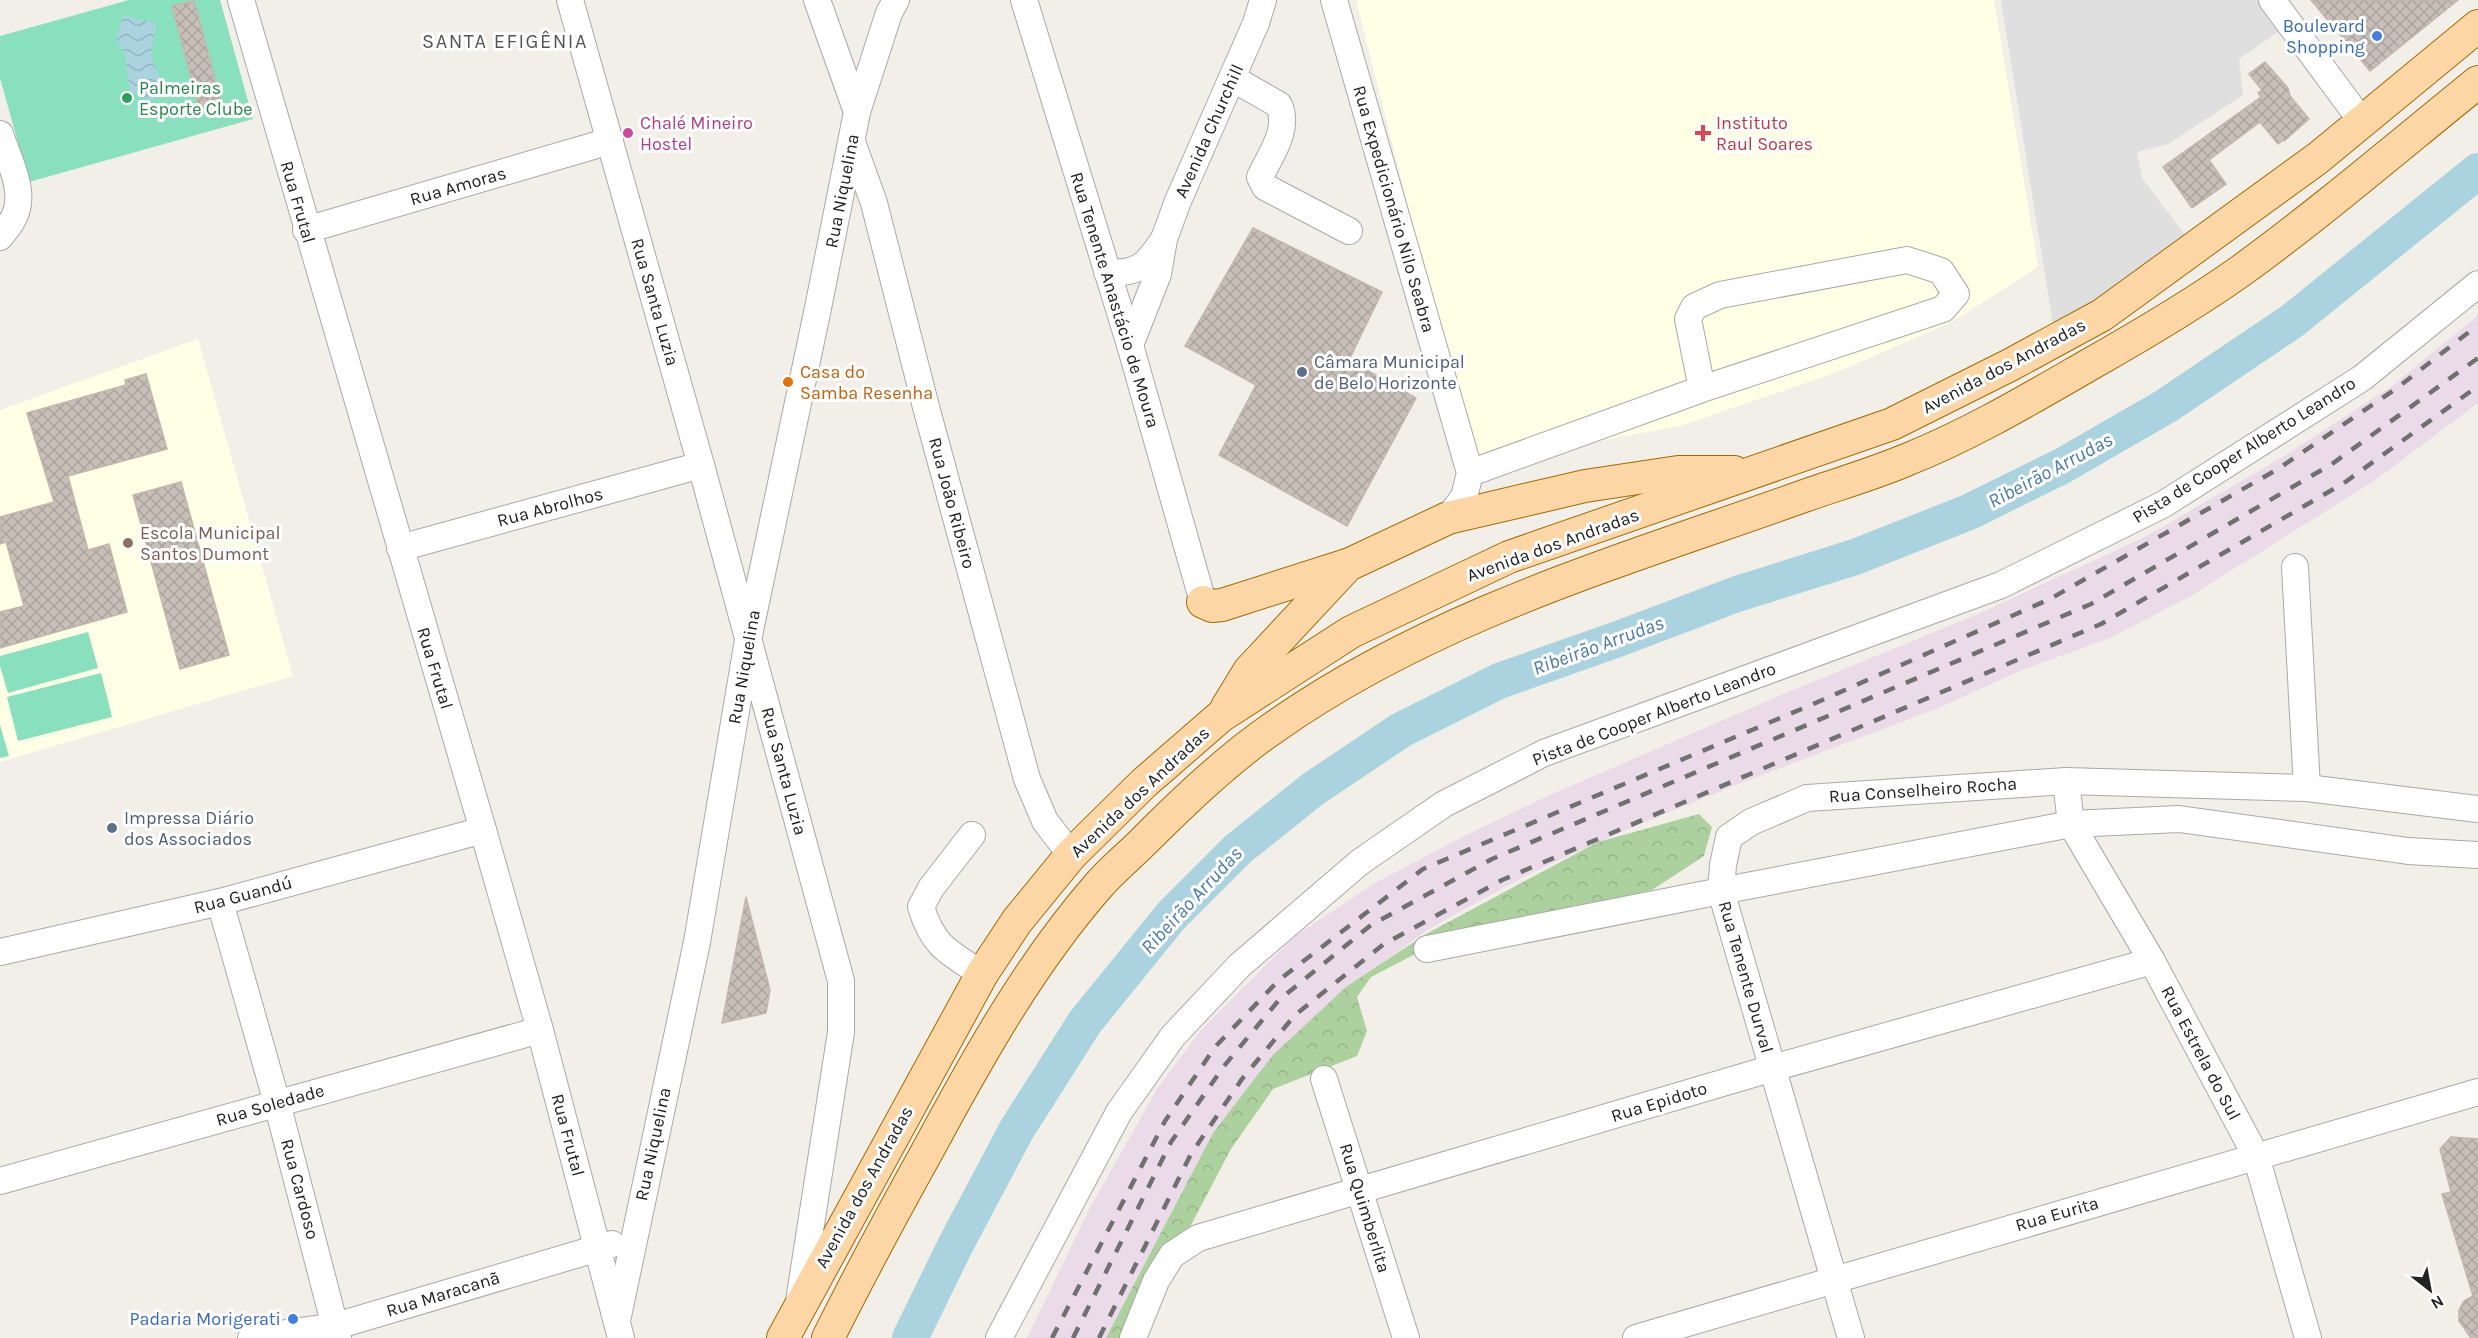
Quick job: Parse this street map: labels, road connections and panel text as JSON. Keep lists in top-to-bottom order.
{
  "streets": {
    "main road": ["Avenida dos Andradas"],
    "street": [
      "Avenida Churchill",
      "Rua Amoras",
      "Rua Niquelina",
      "Rua Frutal",
      "Rua Expedicionário Nilo Seabra",
      "Rua Tenente Anastácio de Moura",
      "Rua Santa Luzia",
      "Pista de Cooper Alberto Leandro",
      "Rua João Ribeiro",
      "Rua Abrolhos",
      "Rua Conselheiro Rocha",
      "Rua Guandú",
      "Rua Tenente Durval",
      "Rua Estrela do Sul",
      "Rua Epidoto",
      "Rua Soledade",
      "Rua Cardoso",
      "Rua Quimberlita",
      "Rua Eurita",
      "Rua Maracanã"
    ]
  },
  "crossings": [
    ["Avenida Churchill", "Rua Tenente Anastácio de Moura"],
    ["Rua Amoras", "Rua Frutal"],
    ["Rua Amoras", "Rua Santa Luzia"],
    ["Rua Niquelina", "Rua Frutal"],
    ["Rua Niquelina", "Rua Santa Luzia"],
    ["Rua Niquelina", "Rua João Ribeiro"],
    ["Rua Niquelina", "Rua Maracanã"],
    ["Rua Frutal", "Rua Abrolhos"],
    ["Rua Frutal", "Rua Guandú"],
    ["Rua Frutal", "Rua Soledade"],
    ["Rua Frutal", "Rua Maracanã"],
    ["Rua Santa Luzia", "Avenida dos Andradas"],
    ["Rua Santa Luzia", "Rua Abrolhos"],
    ["Avenida dos Andradas", "Rua João Ribeiro"],
    ["Rua Conselheiro Rocha", "Rua Tenente Durval"],
    ["Rua Conselheiro Rocha", "Rua Estrela do Sul"],
    ["Rua Guandú", "Rua Cardoso"],
    ["Rua Tenente Durval", "Rua Estrela do Sul"],
    ["Rua Tenente Durval", "Rua Epidoto"],
    ["Rua Tenente Durval", "Rua Eurita"],
    ["Rua Estrela do Sul", "Rua Epidoto"],
    ["Rua Estrela do Sul", "Rua Eurita"],
    ["Rua Epidoto", "Rua Quimberlita"],
    ["Rua Soledade", "Rua Cardoso"],
    ["Rua Cardoso", "Rua Maracanã"]
  ],
  "districts": ["SANTA EFIGÊNIA"],
  "water": ["Ribeirão Arrudas"],
  "places": {
    "other": [
      "Boulevard Shopping",
      "Palmeiras Esporte Clube",
      "Chalé Mineiro Hostel",
      "Câmara Municipal de Belo Horizonte",
      "Casa do Samba Resenha",
      "Escola Municipal Santos Dumont",
      "Impressa Diário dos Associados",
      "Padaria Morigerati"
    ],
    "health": ["Instituto Raul Soares"]
  },
  "north": "bottom right"
}
